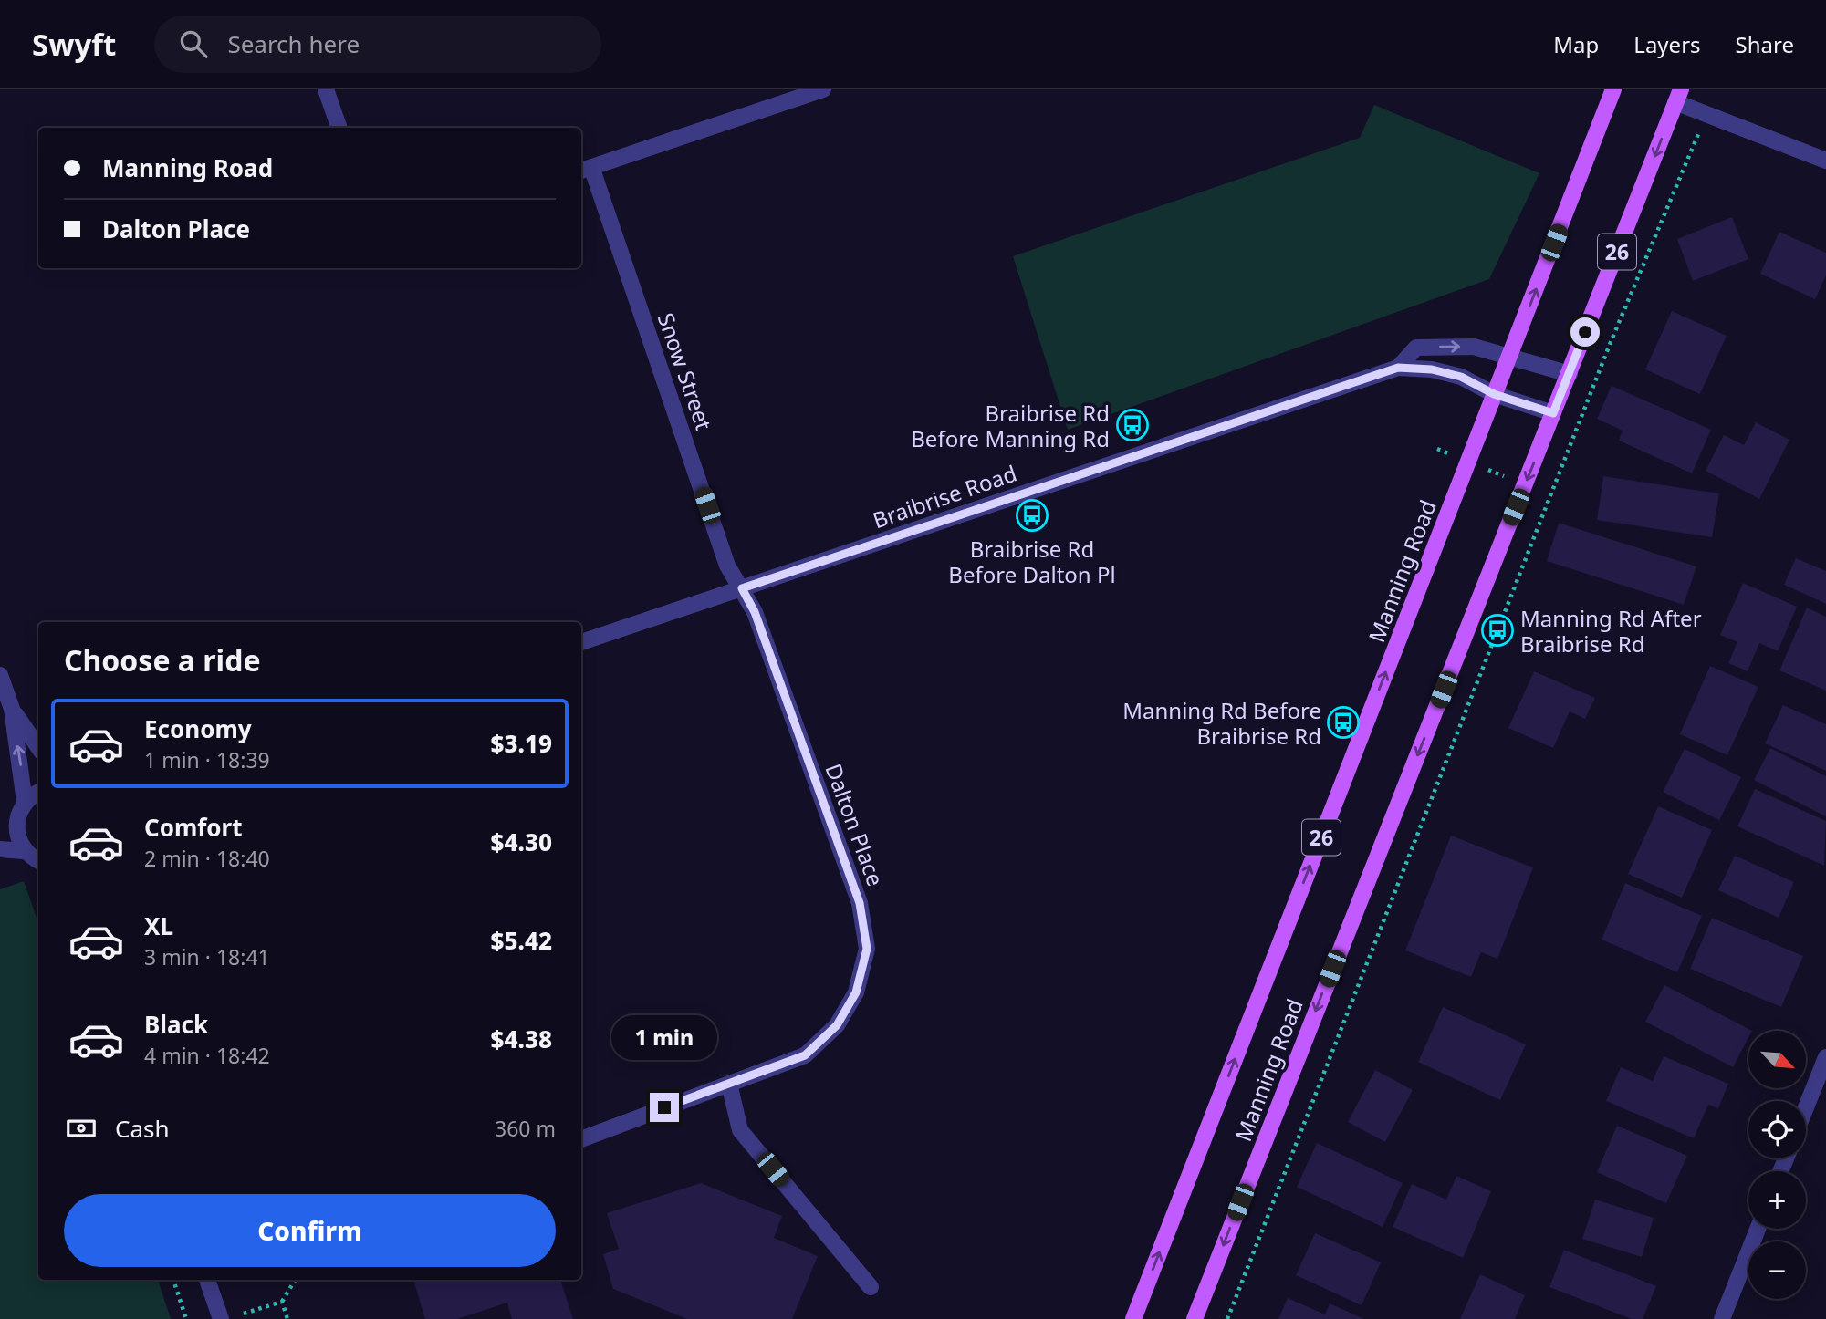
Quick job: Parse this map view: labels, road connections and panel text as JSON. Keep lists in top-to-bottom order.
{
  "streets": {
    "main road": ["26", "Manning Road"],
    "street": ["Snow Street", "Braibrise Road", "Dalton Place"]
  },
  "crossings": [
    ["Snow Street", "Braibrise Road"],
    ["Snow Street", "Dalton Place"],
    ["Braibrise Road", "Manning Road"],
    ["Braibrise Road", "Dalton Place"]
  ],
  "places": {
    "bus stop": [
      "Braibrise Rd Before Manning Rd",
      "Braibrise Rd Before Dalton Pl",
      "Manning Rd After Braibrise Rd",
      "Manning Rd Before Braibrise Rd"
    ]
  },
  "north": "bottom right",
  "page": {
    "header": "Swyft",
    "search": "Search here",
    "nav": ["Map", "Layers", "Share"],
    "banner": ["Manning Road", "Dalton Place"],
    "heading": "Choose a ride",
    "list": [
      {
        "name": "Economy",
        "note": "1 min · 18:39",
        "value": "$3.19"
      },
      {
        "name": "Comfort",
        "note": "2 min · 18:40",
        "value": "$4.30"
      },
      {
        "name": "XL",
        "note": "3 min · 18:41",
        "value": "$5.42"
      },
      {
        "name": "Black",
        "note": "4 min · 18:42",
        "value": "$4.38"
      }
    ],
    "bubble": "1 min",
    "map_buttons": ["+", "−"],
    "pay": ["Cash", "360 m"],
    "buttons": "Confirm"
  }
}
